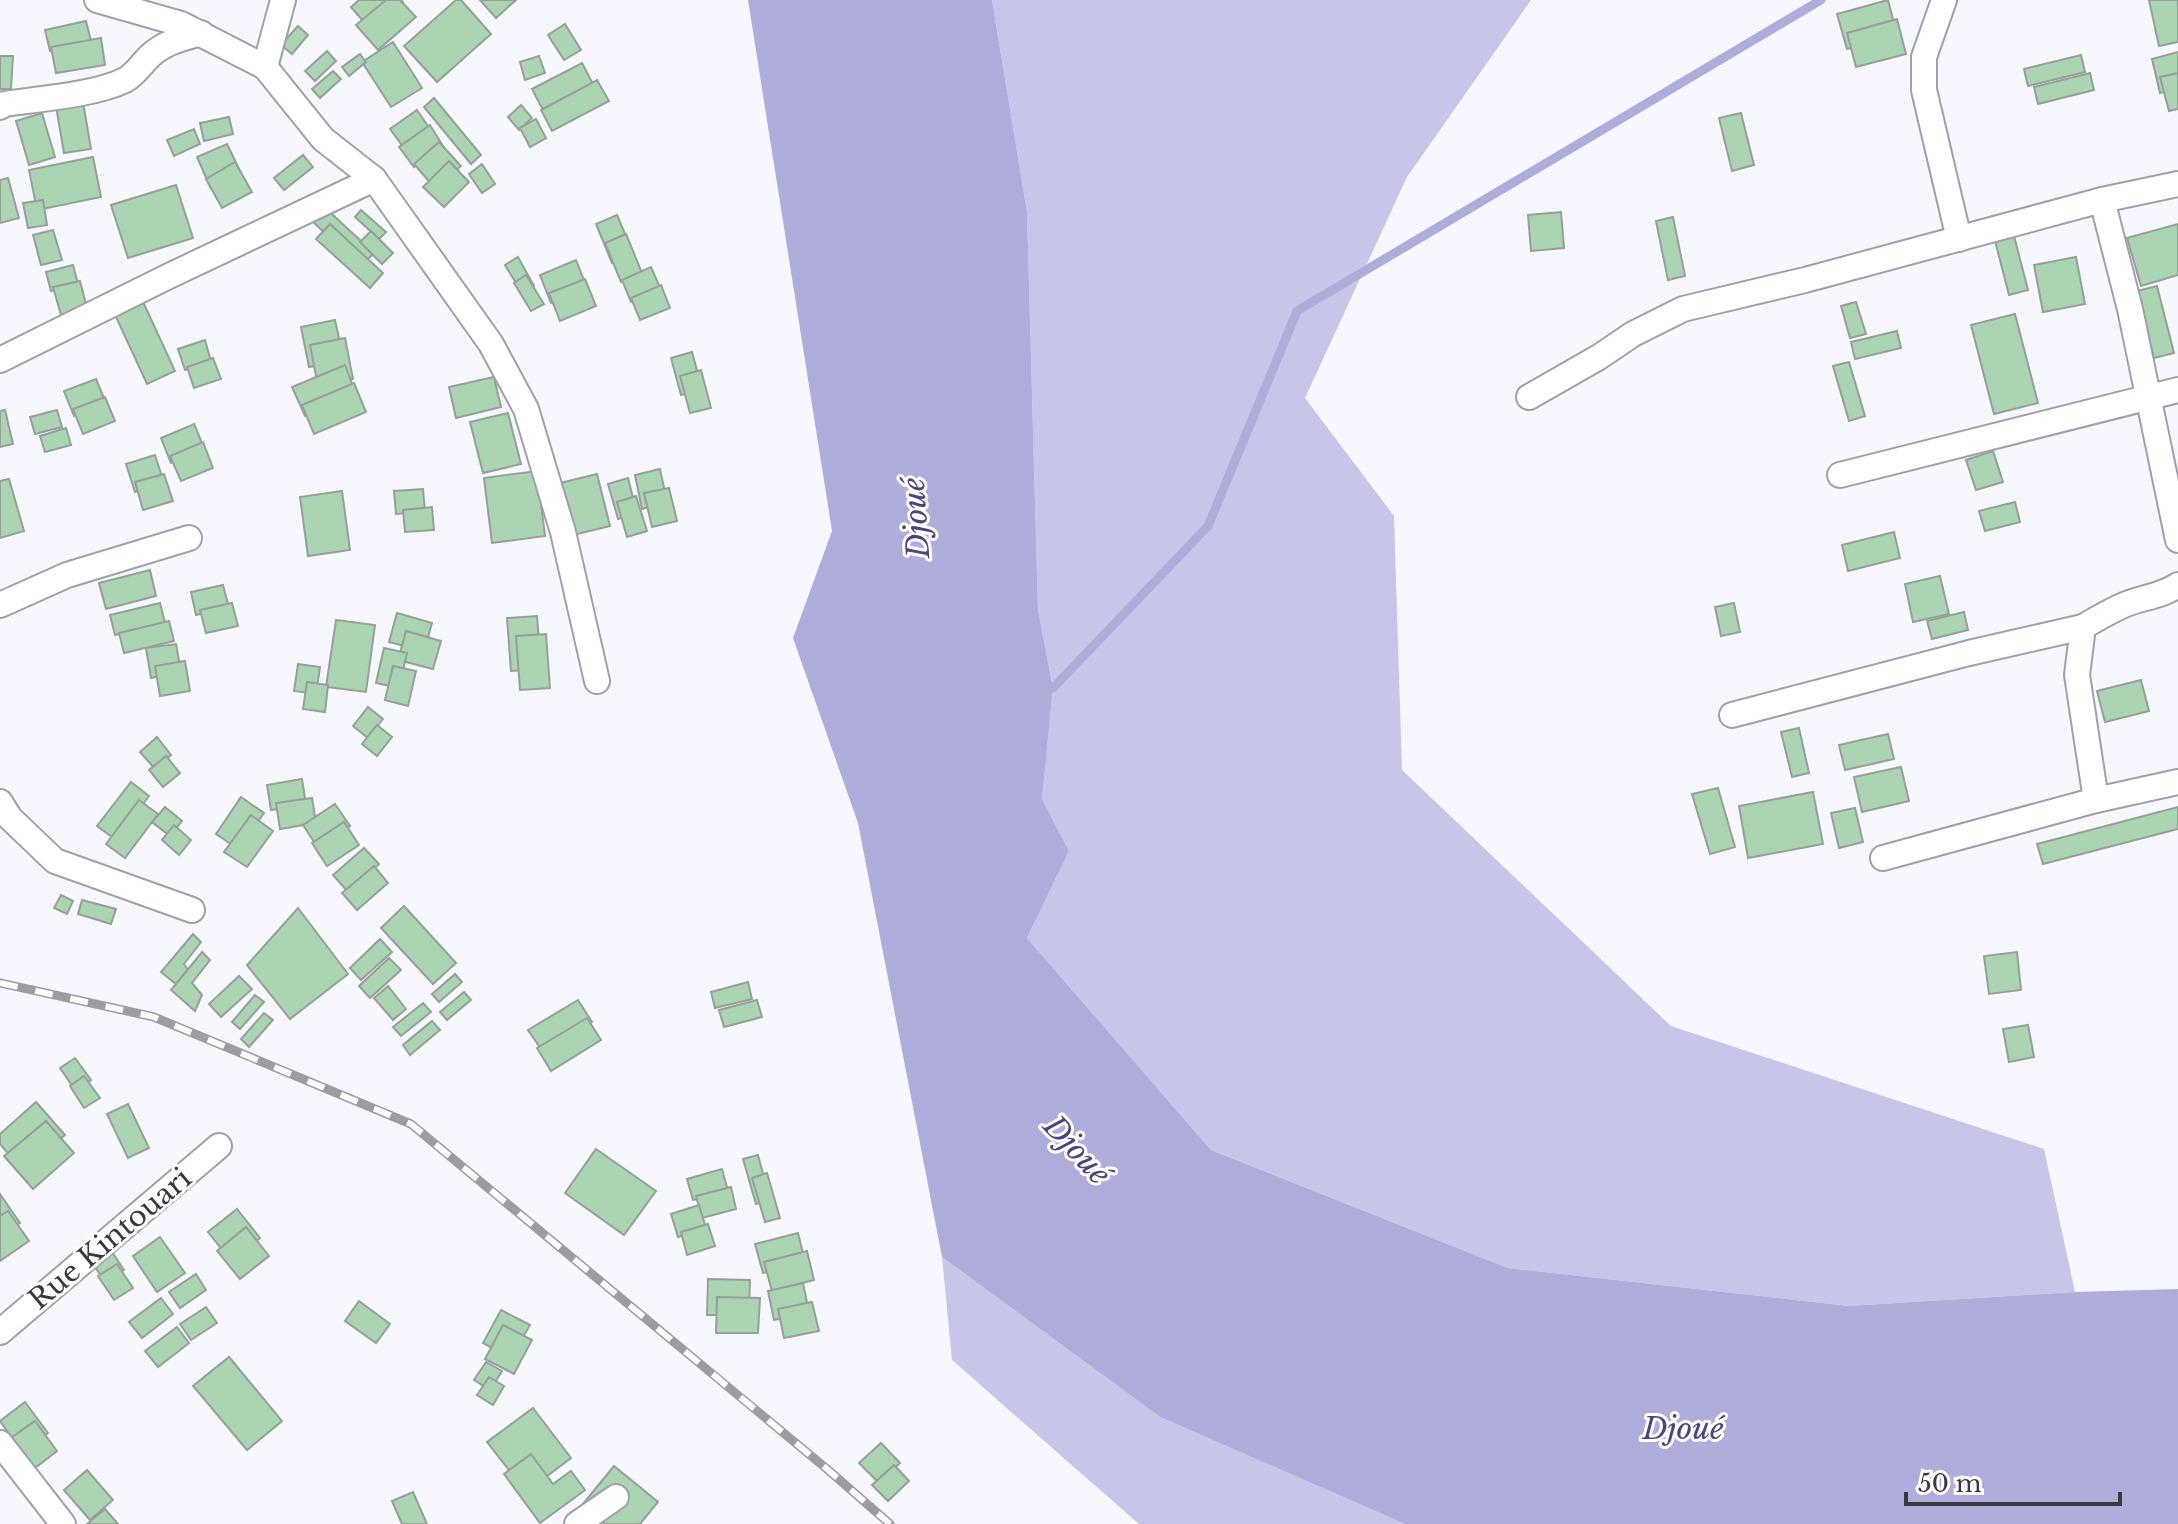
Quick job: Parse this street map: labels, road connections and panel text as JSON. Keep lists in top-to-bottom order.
{
  "streets": {
    "street": ["Rue Kintouari"]
  },
  "water": ["Djoué"],
  "scale_bar": "50 m"
}
